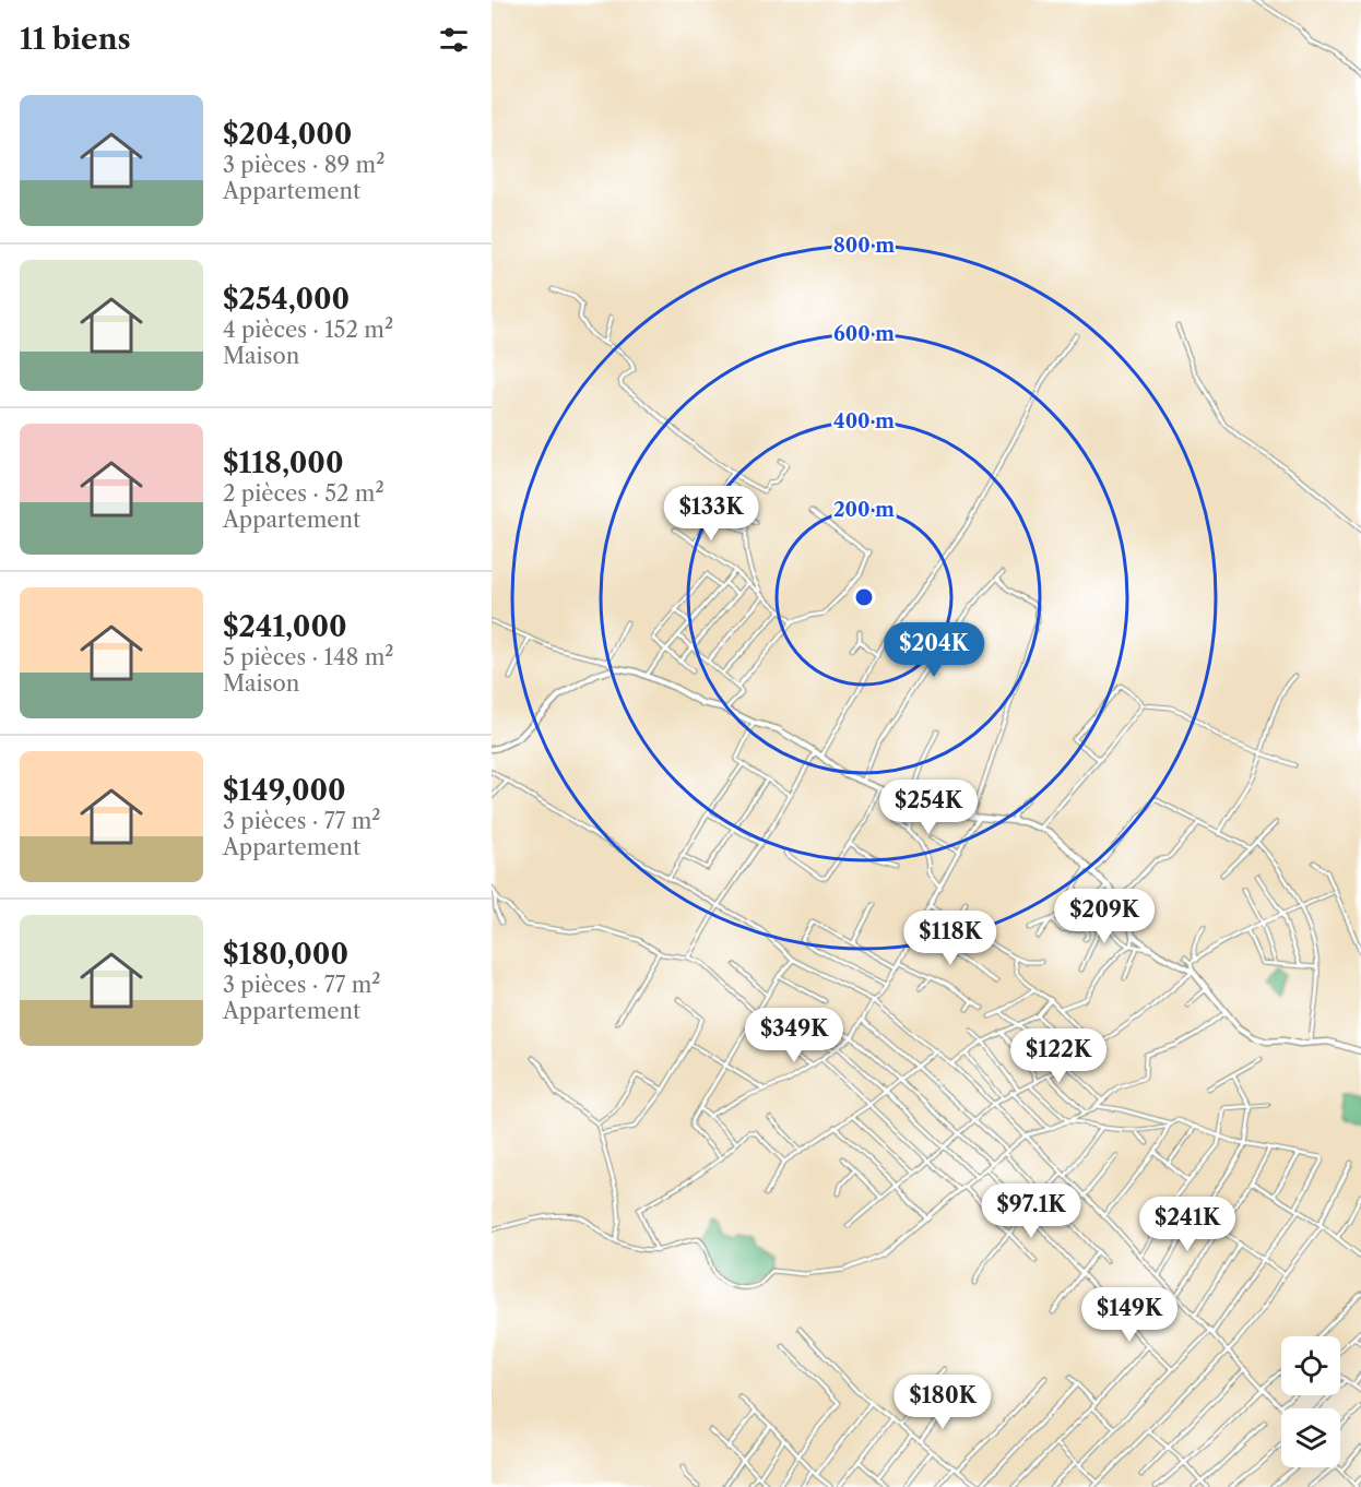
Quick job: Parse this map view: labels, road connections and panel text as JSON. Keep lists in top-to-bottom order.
{
  "page": {
    "heading": "11 biens",
    "list": [
      {
        "name": "$204,000",
        "note": "3 pièces · 89 m² · Appartement"
      },
      {
        "name": "$254,000",
        "note": "4 pièces · 152 m² · Maison"
      },
      {
        "name": "$118,000",
        "note": "2 pièces · 52 m² · Appartement"
      },
      {
        "name": "$241,000",
        "note": "5 pièces · 148 m² · Maison"
      },
      {
        "name": "$149,000",
        "note": "3 pièces · 77 m² · Appartement"
      },
      {
        "name": "$180,000",
        "note": "3 pièces · 77 m² · Appartement"
      }
    ],
    "price": [
      "$133K",
      "$204K",
      "$254K",
      "$209K",
      "$118K",
      "$349K",
      "$122K",
      "$97.1K",
      "$241K",
      "$149K",
      "$180K"
    ]
  },
  "rings": [
    "800 m",
    "600 m",
    "400 m",
    "200 m"
  ]
}
